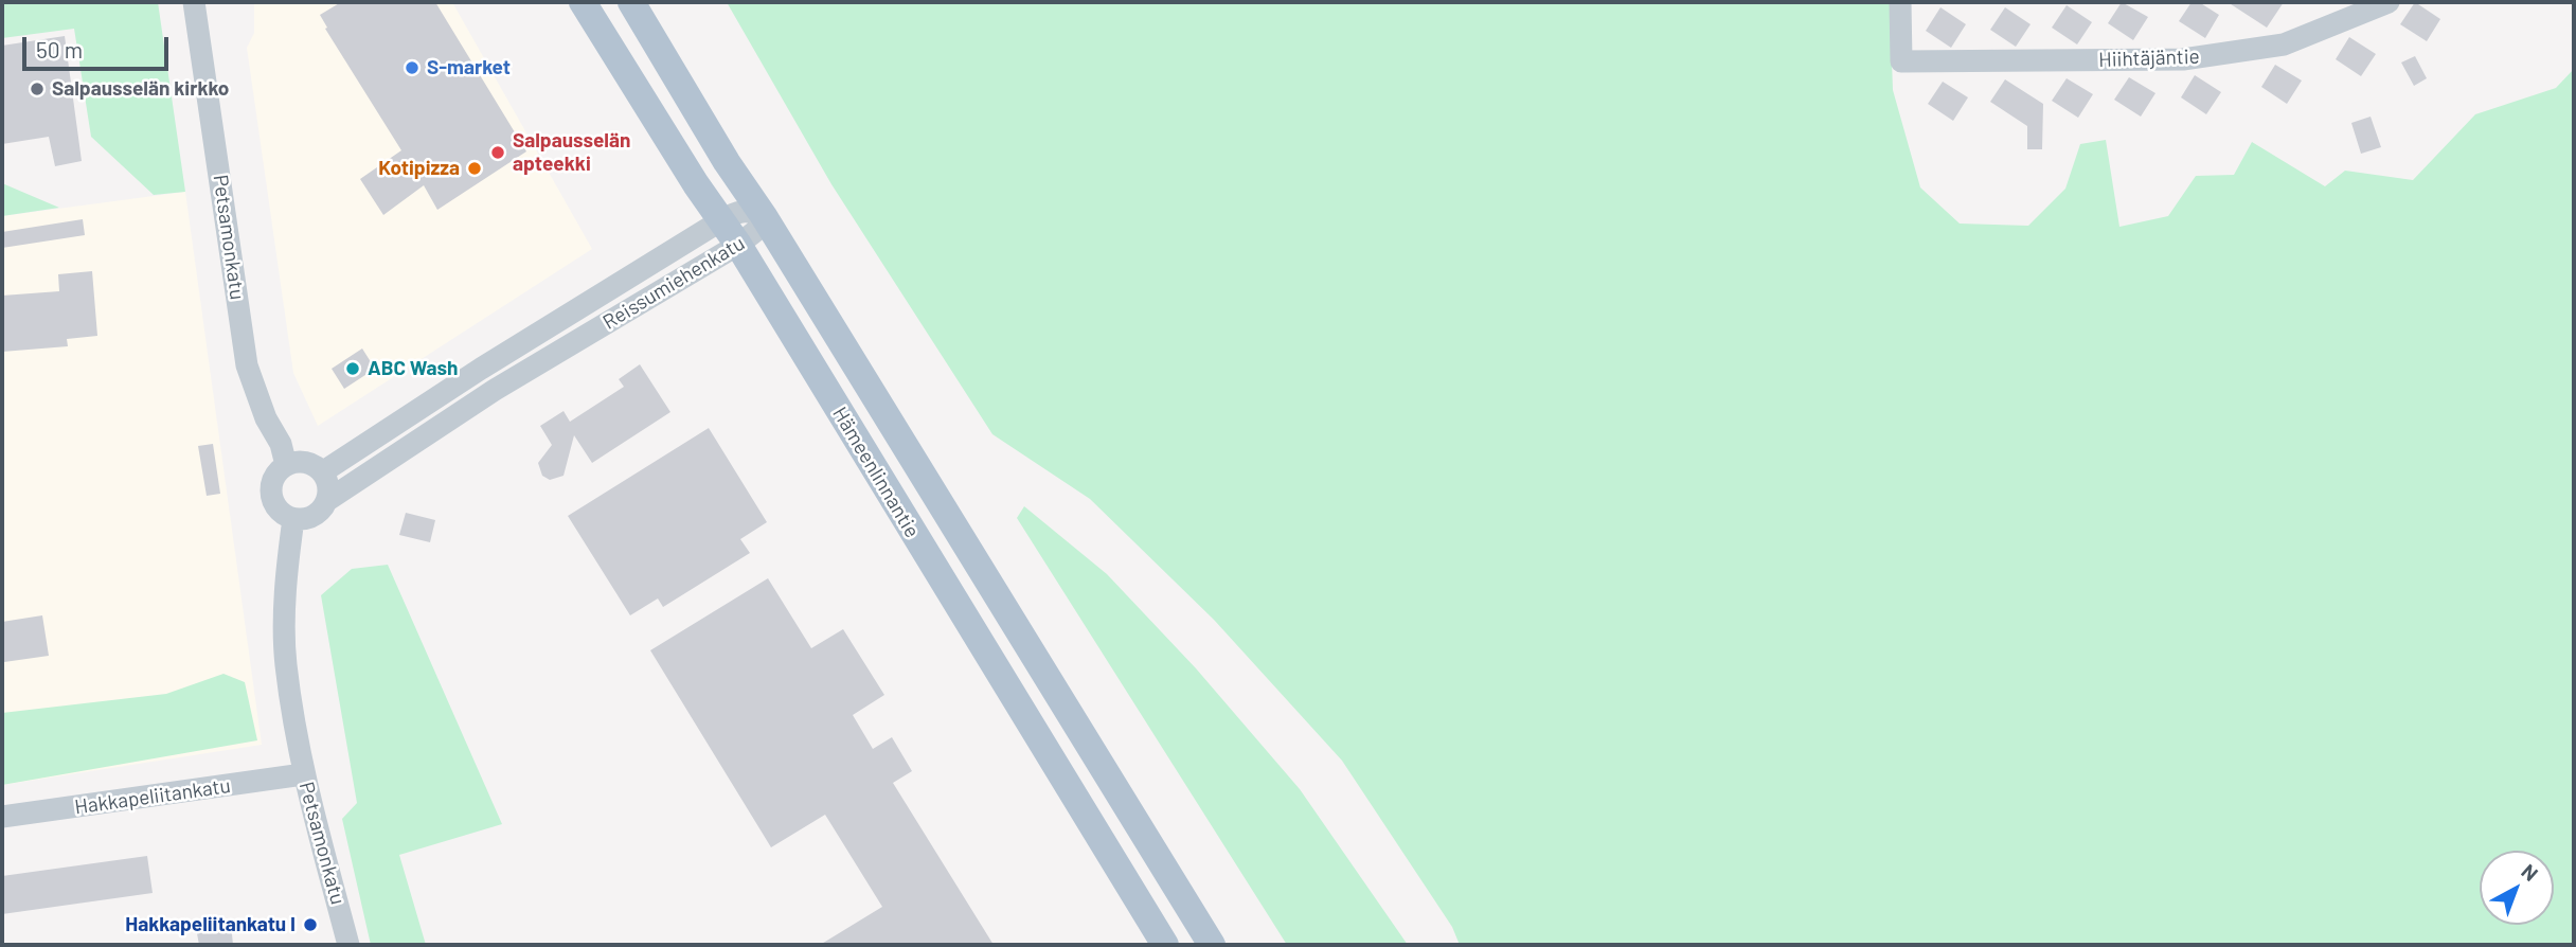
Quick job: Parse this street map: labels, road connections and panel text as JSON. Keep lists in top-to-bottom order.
{
  "streets": {
    "main road": ["Hämeenlinnantie"],
    "street": [
      "Hiihtäjäntie",
      "Petsamonkatu",
      "Reissumiehenkatu",
      "Hakkapeliitankatu"
    ]
  },
  "crossings": [
    ["Petsamonkatu", "Reissumiehenkatu"],
    ["Petsamonkatu", "Hakkapeliitankatu"],
    ["Reissumiehenkatu", "Hämeenlinnantie"]
  ],
  "places": [
    "S-market",
    "Salpausselän kirkko",
    "Salpausselän apteekki",
    "Kotipizza",
    "ABC Wash",
    "Hakkapeliitankatu I"
  ],
  "scale_bar": "50 m",
  "north": "top right"
}
